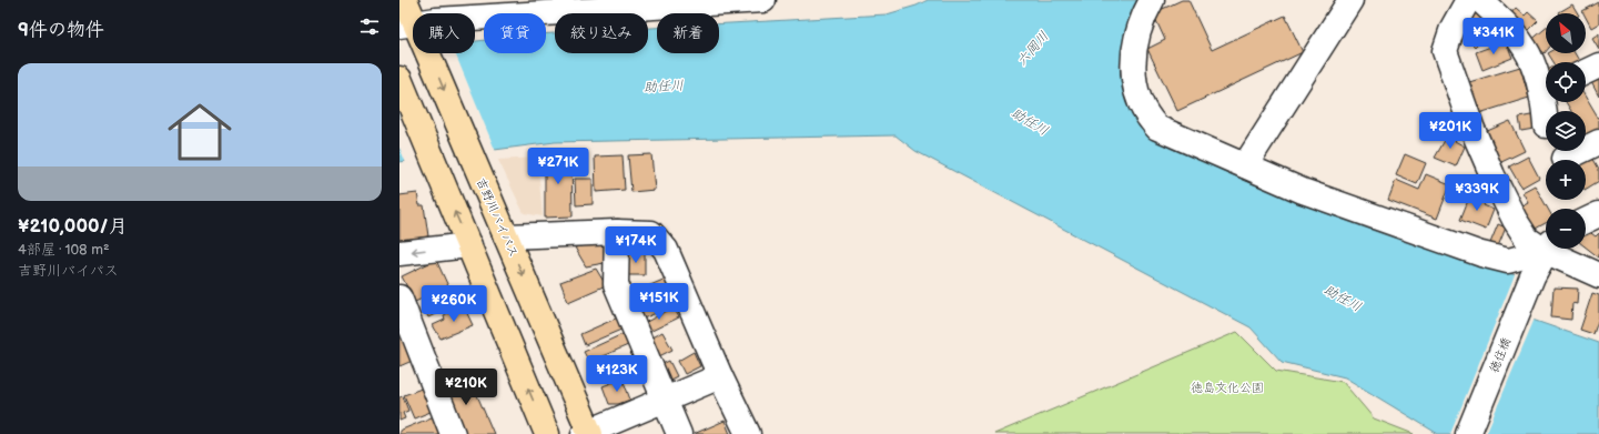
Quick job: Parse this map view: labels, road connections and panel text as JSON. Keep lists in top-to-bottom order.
{
  "streets": {
    "highway": ["吉野川バイパス"],
    "street": ["徳住橋"]
  },
  "water": ["六岡川", "助任川"],
  "parks": ["徳島文化公園"],
  "north": "top left",
  "page": {
    "heading": "9件の物件",
    "map_buttons": ["+", "−"],
    "chip": [
      "購入",
      "賃貸",
      "絞り込み",
      "新着"
    ],
    "price": [
      "¥341K",
      "¥201K",
      "¥271K",
      "¥339K",
      "¥174K",
      "¥151K",
      "¥260K",
      "¥123K",
      "¥210K"
    ],
    "list": [
      {
        "name": "¥210,000/月",
        "note": "4部屋 · 108 m² · 吉野川バイパス"
      }
    ]
  }
}
